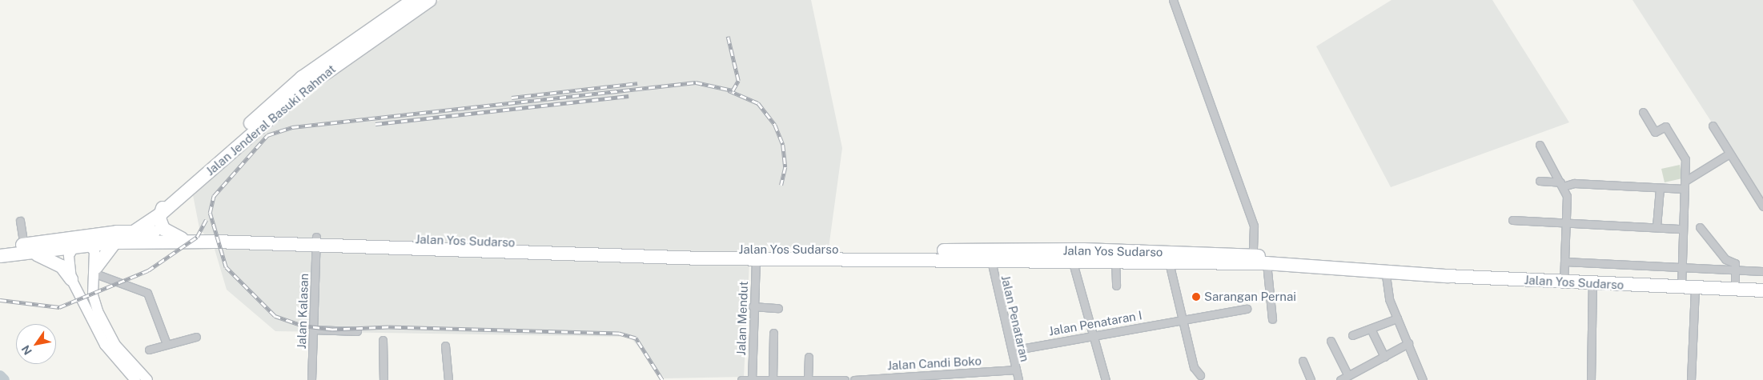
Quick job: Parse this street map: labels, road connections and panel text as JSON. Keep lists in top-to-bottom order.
{
  "streets": {
    "highway": ["Jalan Jenderal Basuki Rahmat", "Jalan Yos Sudarso"],
    "street": [
      "Jalan Kalasan",
      "Jalan Mendut",
      "Jalan Penataran",
      "Jalan Penataran I",
      "Jalan Candi Boko"
    ]
  },
  "crossings": [
    ["Jalan Yos Sudarso", "Jalan Kalasan"],
    ["Jalan Yos Sudarso", "Jalan Mendut"],
    ["Jalan Yos Sudarso", "Jalan Penataran"],
    ["Jalan Penataran", "Jalan Penataran I"],
    ["Jalan Penataran", "Jalan Candi Boko"]
  ],
  "places": ["Sarangan Pernai"],
  "north": "bottom left"
}
